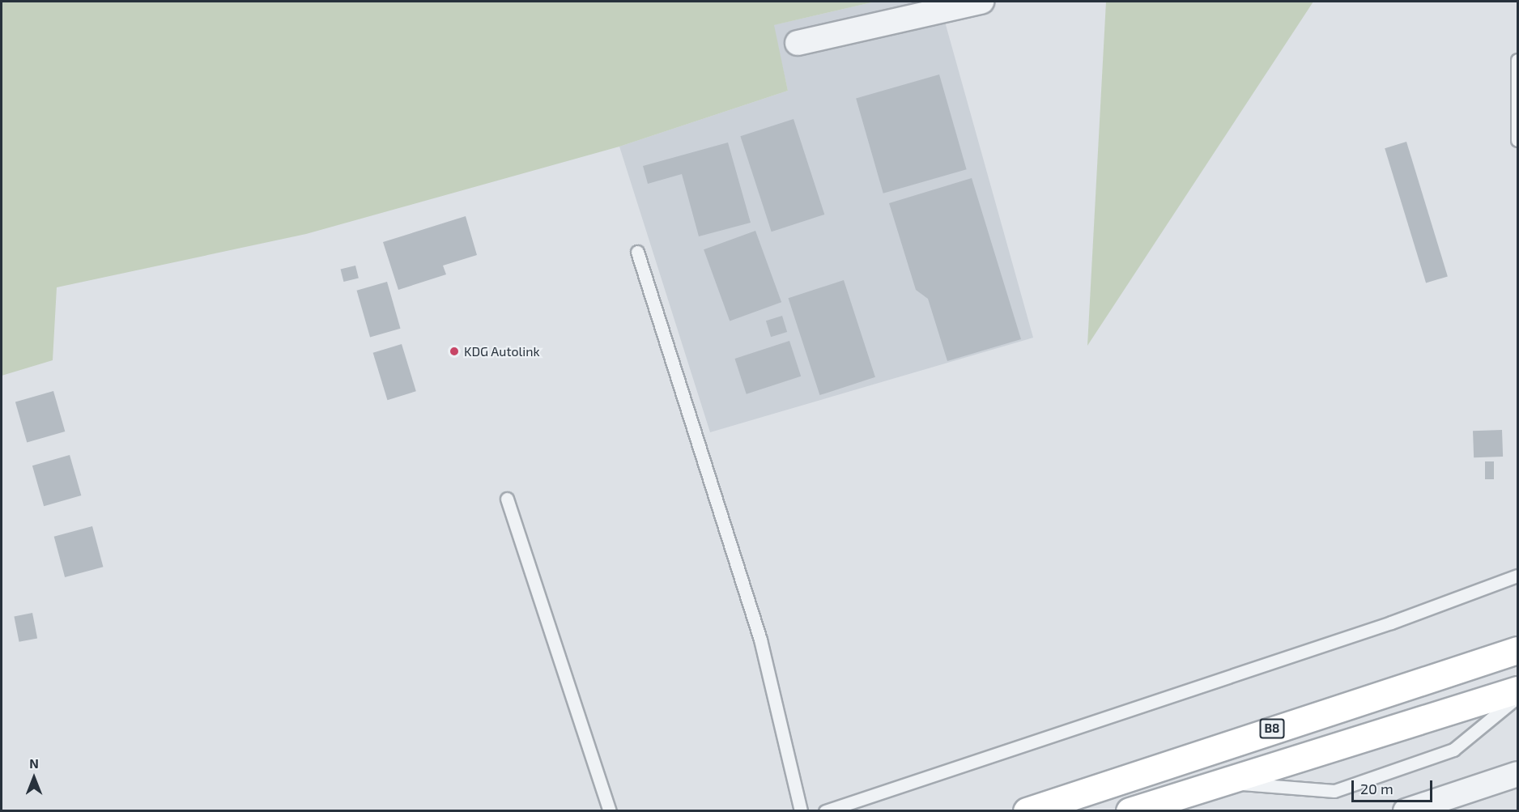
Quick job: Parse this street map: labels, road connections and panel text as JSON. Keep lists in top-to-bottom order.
{
  "streets": {
    "highway": ["B8"]
  },
  "places": ["KDG Autolink"],
  "scale_bar": "20 m",
  "north": "top"
}
